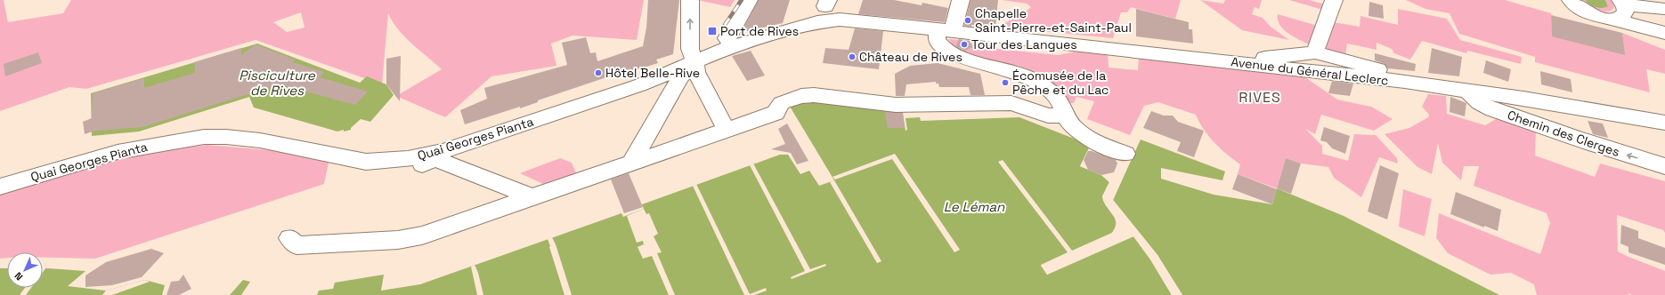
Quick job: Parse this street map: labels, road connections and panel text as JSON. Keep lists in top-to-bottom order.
{
  "streets": {
    "street": ["Avenue du Général Leclerc", "Chemin des Clerges", "Quai Georges Pianta"]
  },
  "crossings": [
    ["Avenue du Général Leclerc", "Chemin des Clerges"],
    ["Avenue du Général Leclerc", "Quai Georges Pianta"]
  ],
  "districts": ["RIVES"],
  "water": ["Pisciculture de Rives", "Le Léman"],
  "places": {
    "other": [
      "Chapelle Saint-Pierre-et-Saint-Paul",
      "Tour des Langues",
      "Château de Rives",
      "Hôtel Belle-Rive",
      "Écomusée de la Pêche et du Lac"
    ],
    "transit": ["Port de Rives"]
  },
  "north": "bottom left"
}
